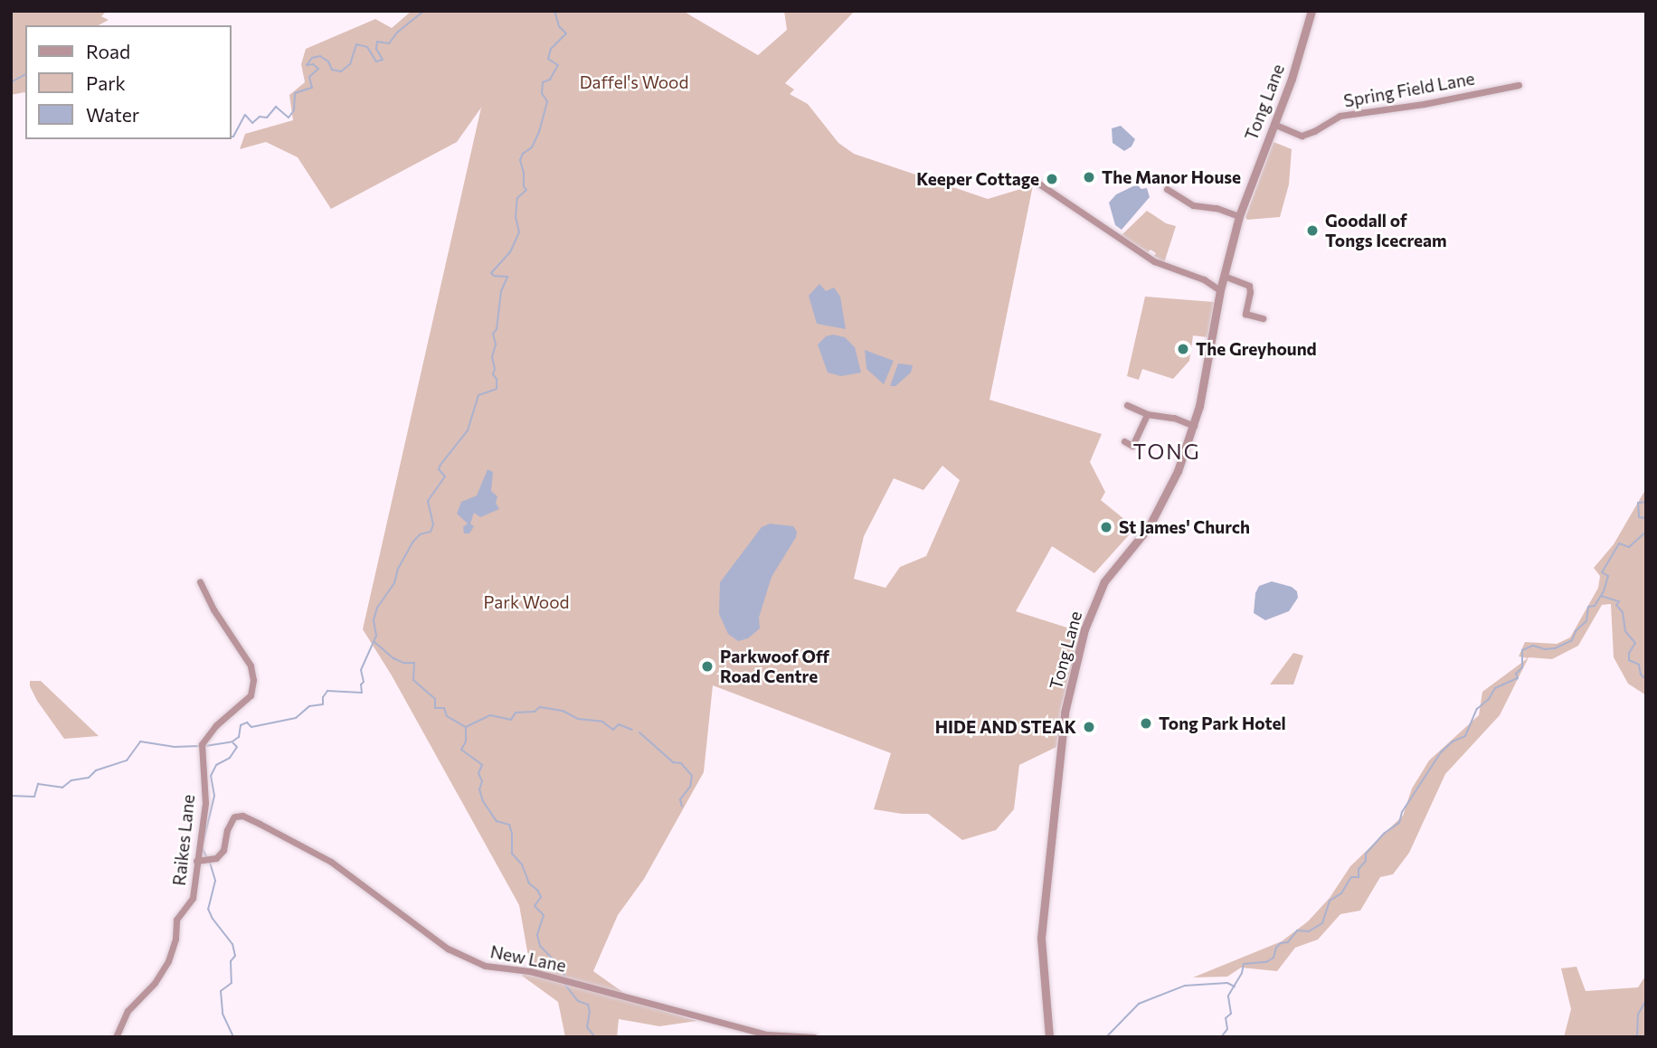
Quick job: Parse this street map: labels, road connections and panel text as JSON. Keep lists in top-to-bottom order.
{
  "streets": {
    "street": [
      "Spring Field Lane",
      "Tong Lane",
      "Raikes Lane",
      "New Lane"
    ]
  },
  "crossings": [
    ["Spring Field Lane", "Tong Lane"],
    ["Raikes Lane", "New Lane"]
  ],
  "districts": ["TONG"],
  "parks": ["Daffel's Wood", "Park Wood"],
  "places": [
    "The Manor House",
    "Keeper Cottage",
    "Goodall of Tongs Icecream",
    "The Greyhound",
    "St James' Church",
    "Parkwoof Off Road Centre",
    "Tong Park Hotel",
    "HIDE AND STEAK"
  ],
  "legend": ["Road", "Park", "Water"]
}
